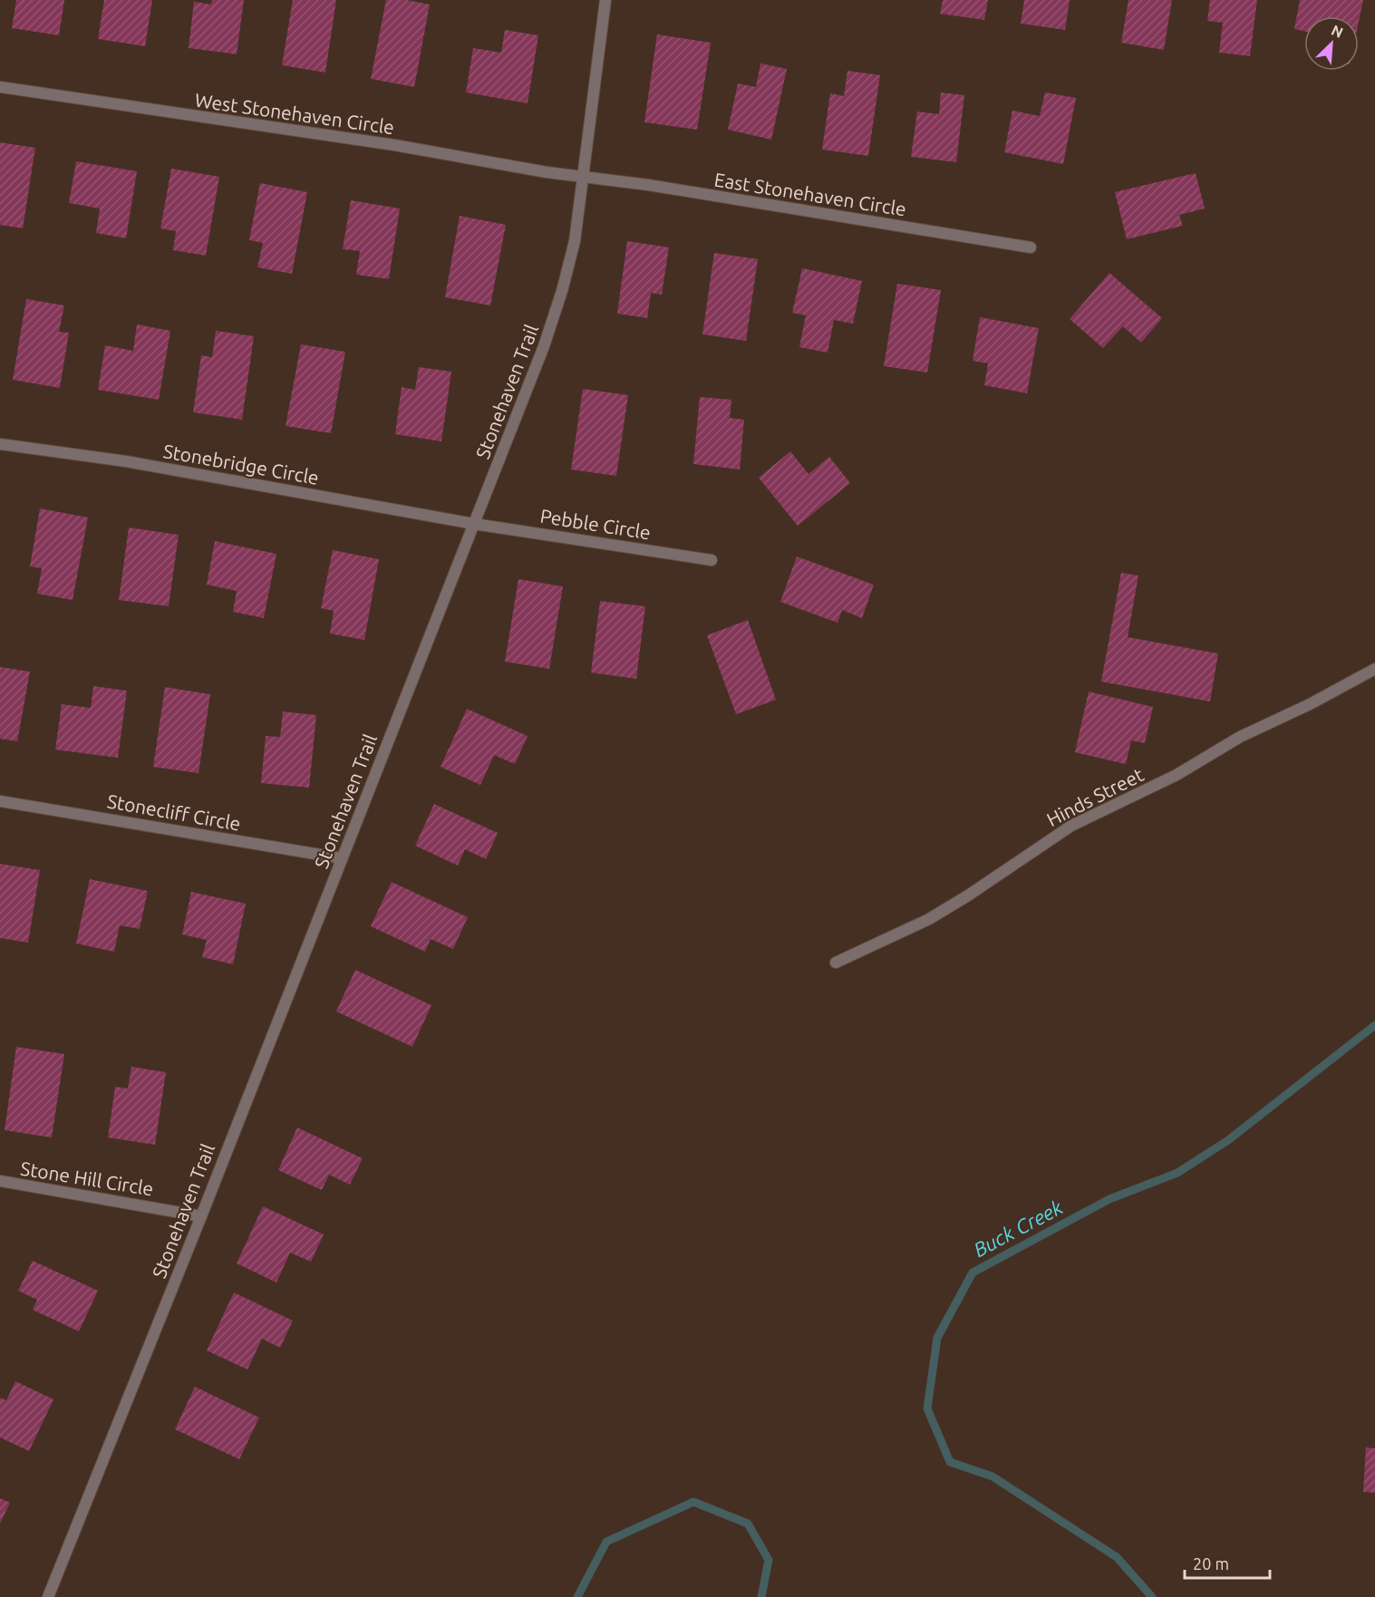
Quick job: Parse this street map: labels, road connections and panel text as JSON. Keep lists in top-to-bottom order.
{
  "streets": {
    "street": [
      "West Stonehaven Circle",
      "East Stonehaven Circle",
      "Stonehaven Trail",
      "Stonebridge Circle",
      "Pebble Circle",
      "Hinds Street",
      "Stonecliff Circle",
      "Stone Hill Circle"
    ]
  },
  "crossings": [
    ["West Stonehaven Circle", "East Stonehaven Circle"],
    ["West Stonehaven Circle", "Stonehaven Trail"],
    ["East Stonehaven Circle", "Stonehaven Trail"],
    ["Stonehaven Trail", "Stonebridge Circle"],
    ["Stonehaven Trail", "Pebble Circle"],
    ["Stonehaven Trail", "Stonecliff Circle"],
    ["Stonehaven Trail", "Stone Hill Circle"],
    ["Stonebridge Circle", "Pebble Circle"]
  ],
  "water": ["Buck Creek"],
  "scale_bar": "20 m",
  "north": "top right"
}
